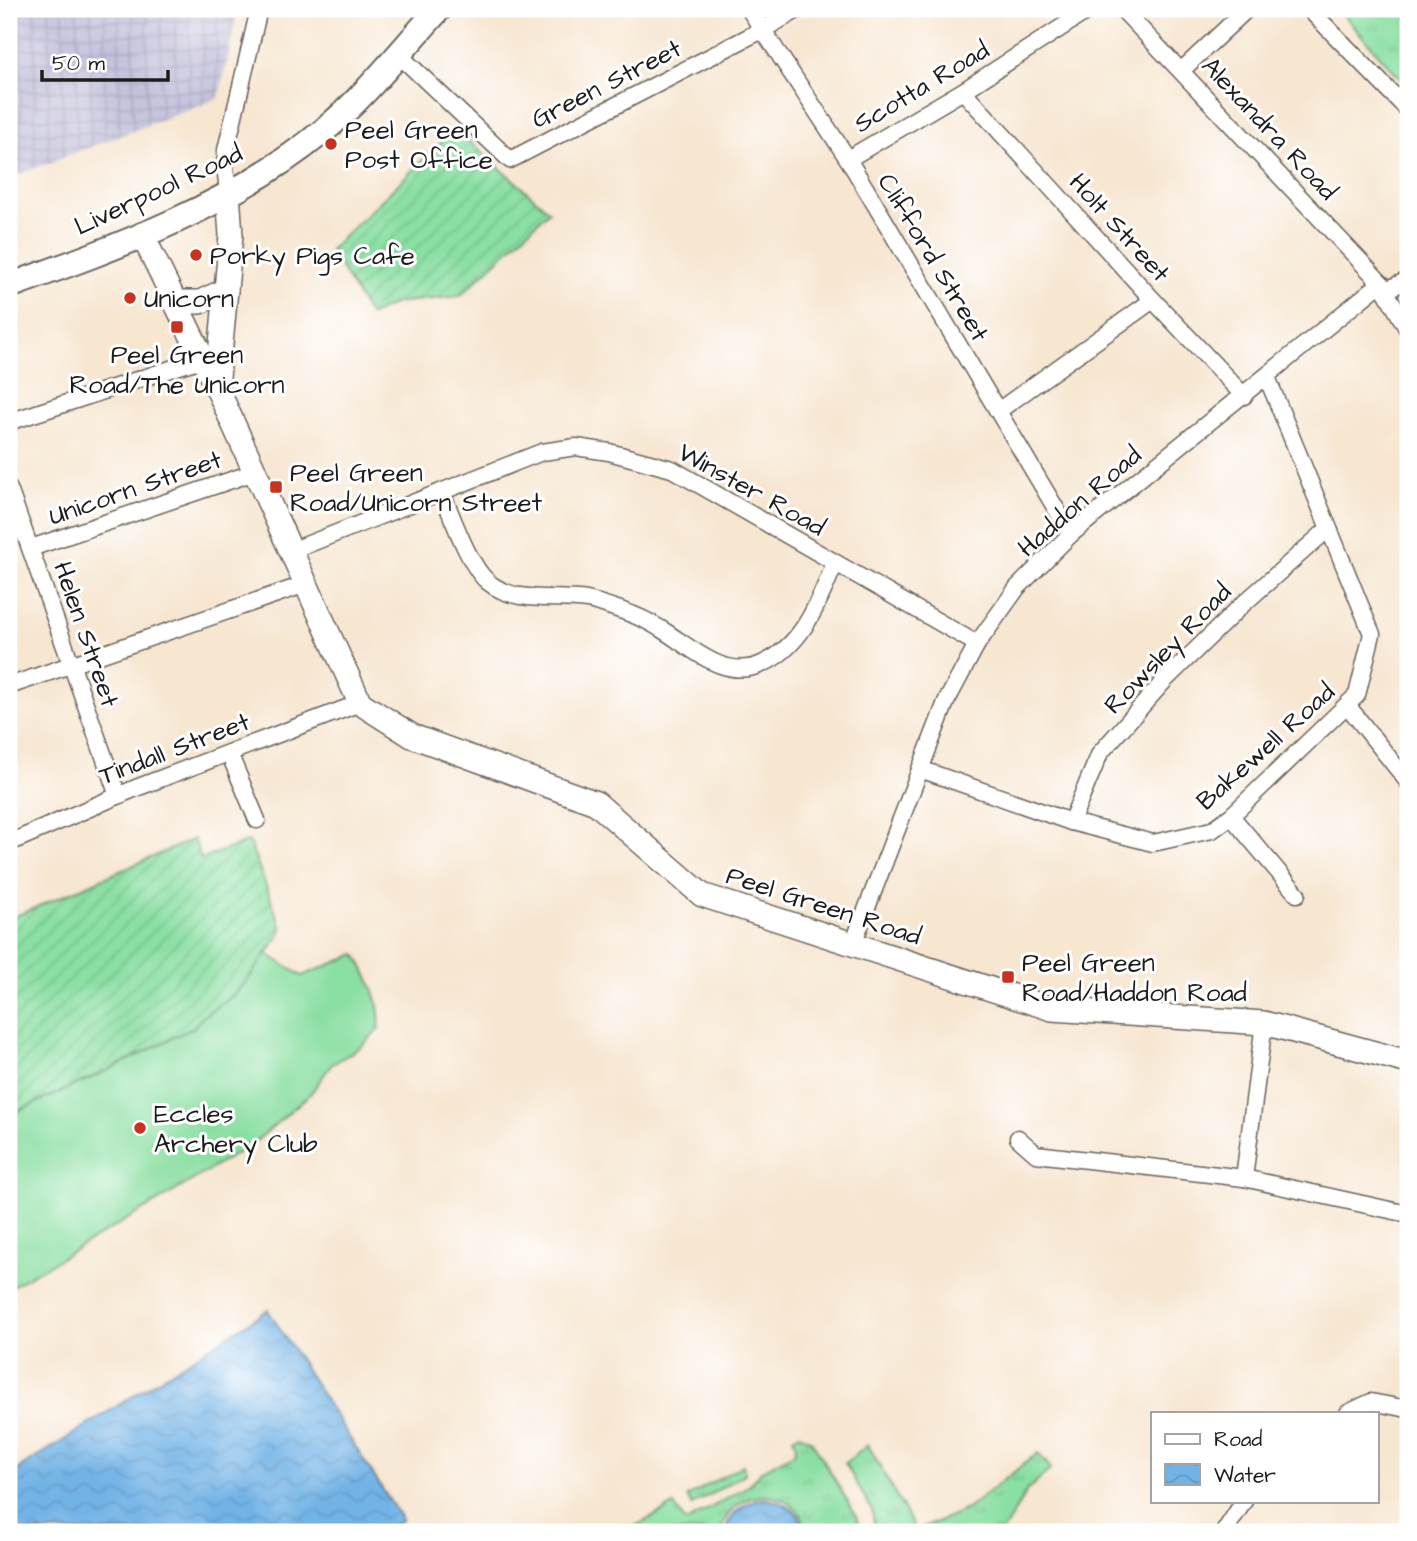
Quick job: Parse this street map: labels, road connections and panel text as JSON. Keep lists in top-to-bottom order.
{
  "streets": {
    "main road": ["Liverpool Road"],
    "street": [
      "Green Street",
      "Scotta Road",
      "Alexandra Road",
      "Holt Street",
      "Clifford Street",
      "Unicorn Street",
      "Winster Road",
      "Haddon Road",
      "Helen Street",
      "Rowsley Road",
      "Bakewell Road",
      "Tindall Street",
      "Peel Green Road"
    ]
  },
  "crossings": [
    ["Green Street", "Liverpool Road"],
    ["Green Street", "Clifford Street"],
    ["Scotta Road", "Holt Street"],
    ["Scotta Road", "Clifford Street"],
    ["Alexandra Road", "Haddon Road"],
    ["Holt Street", "Haddon Road"],
    ["Clifford Street", "Haddon Road"],
    ["Unicorn Street", "Helen Street"],
    ["Winster Road", "Haddon Road"],
    ["Haddon Road", "Bakewell Road"],
    ["Haddon Road", "Peel Green Road"],
    ["Helen Street", "Tindall Street"],
    ["Rowsley Road", "Bakewell Road"],
    ["Tindall Street", "Peel Green Road"]
  ],
  "places": {
    "other": [
      "Peel Green Post Office",
      "Porky Pigs Cafe",
      "Unicorn",
      "Eccles Archery Club"
    ],
    "transit": ["Peel Green Road/The Unicorn", "Peel Green Road/Unicorn Street", "Peel Green Road/Haddon Road"]
  },
  "legend": ["Road", "Water"],
  "scale_bar": "50 m"
}
